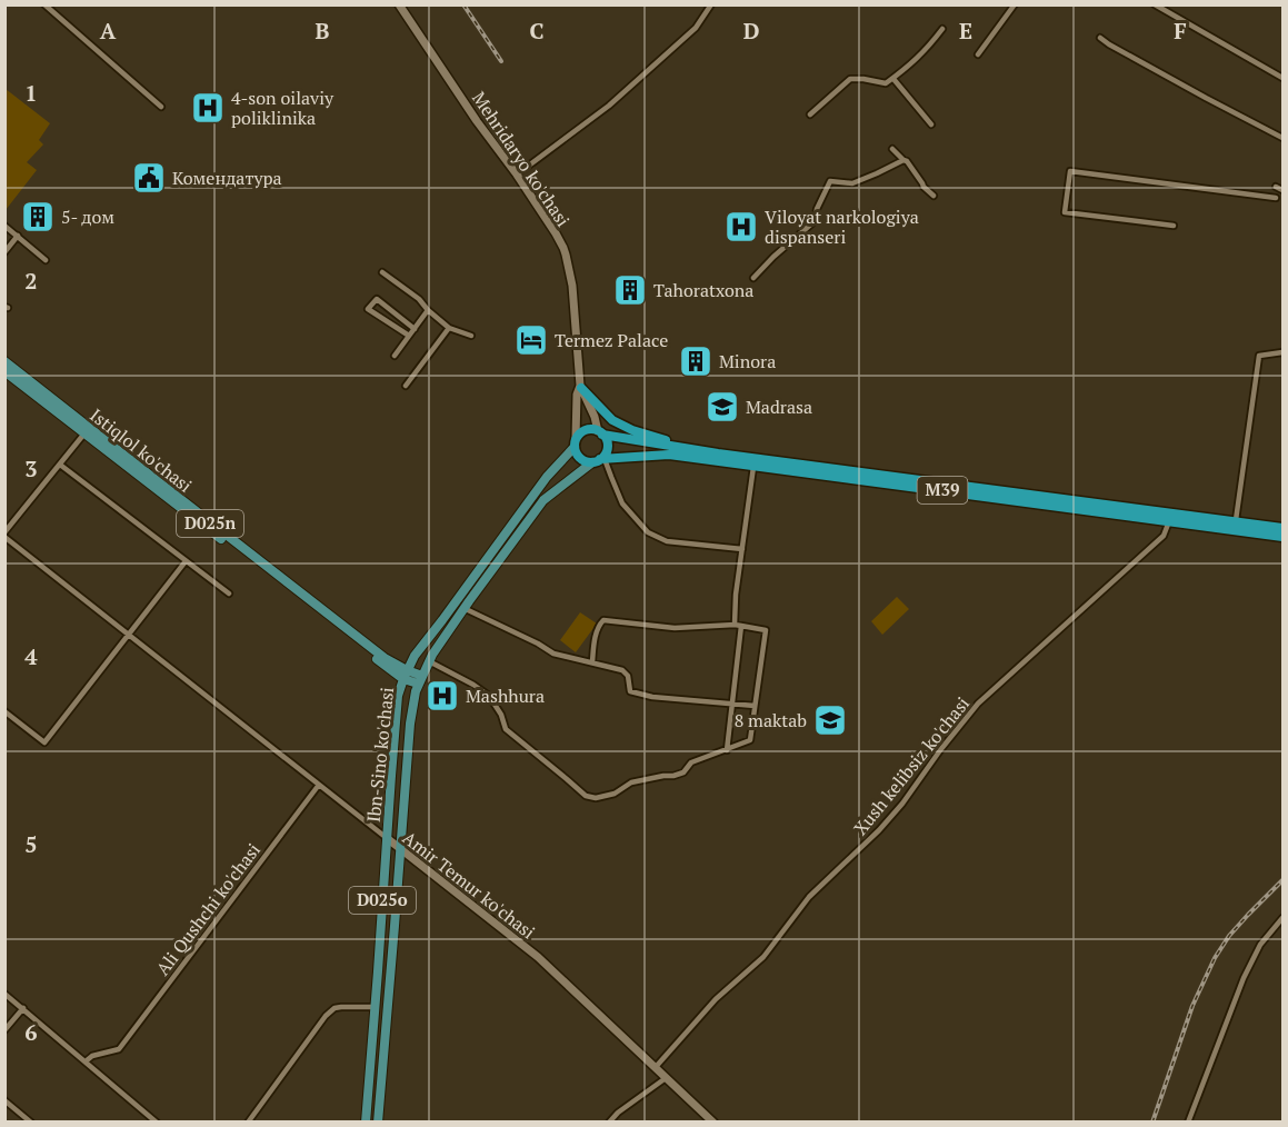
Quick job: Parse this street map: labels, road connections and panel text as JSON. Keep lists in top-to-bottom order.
{
  "streets": {
    "highway": ["M39"],
    "main road": [
      "Мehridaryo ko'chasi",
      "Istiqlol ko'chasi",
      "D025n",
      "Ibn-Sino ko'chasi",
      "Amir Temur ko'chasi",
      "D025o"
    ],
    "street": ["Xush kelibsiz ko'chasi", "Ali Qushchi ko'chasi"]
  },
  "crossings": [
    ["Istiqlol ko'chasi", "Ibn-Sino ko'chasi"],
    ["M39", "Ibn-Sino ko'chasi"],
    ["M39", "Xush kelibsiz ko'chasi"],
    ["Ibn-Sino ko'chasi", "Amir Temur ko'chasi"],
    ["Xush kelibsiz ko'chasi", "Amir Temur ko'chasi"],
    ["Amir Temur ko'chasi", "Ali Qushchi ko'chasi"]
  ],
  "places": {
    "hospital": ["4-son oilaviy poliklinika", "Viloyat narkologiya dispanseri", "Mashhura"],
    "public building": ["Комендатура"],
    "building": ["5- дом", "Tahoratxona", "Minora"],
    "hotel": ["Termez Palace"],
    "school or university": ["Madrasa", "8 maktab"]
  },
  "grid": {
    "columns": [
      "A",
      "B",
      "C",
      "D",
      "E",
      "F"
    ],
    "rows": [
      "1",
      "2",
      "3",
      "4",
      "5",
      "6"
    ]
  }
}
